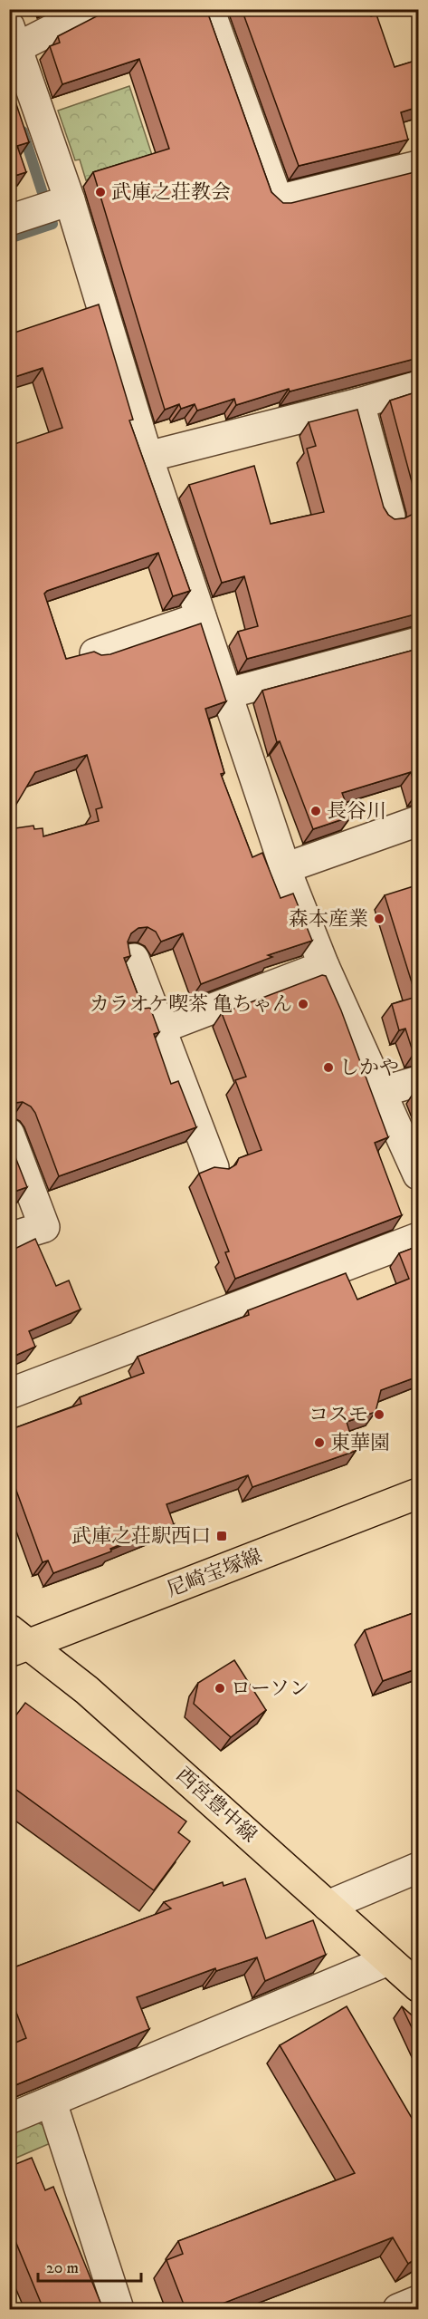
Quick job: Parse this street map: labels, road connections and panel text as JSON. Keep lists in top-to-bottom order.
{
  "streets": {
    "main road": ["尼崎宝塚線", "西宮豊中線"]
  },
  "crossings": [
    ["尼崎宝塚線", "西宮豊中線"]
  ],
  "places": {
    "other": [
      "武庫之荘教会",
      "長谷川",
      "森本産業",
      "カラオケ喫茶 亀ちゃん",
      "しかや",
      "コスモ",
      "東華園",
      "ローソン"
    ],
    "transit": ["武庫之荘駅西口"]
  },
  "scale_bar": "20 m"
}
